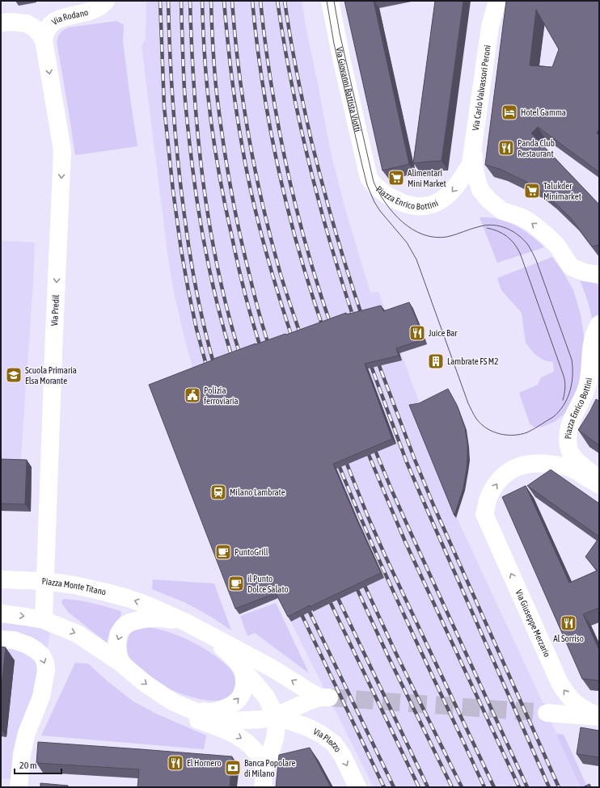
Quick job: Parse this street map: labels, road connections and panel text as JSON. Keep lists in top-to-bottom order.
{
  "streets": {
    "street": [
      "Via Rodano",
      "Via Carlo Valvassori Peroni",
      "Via Giovanni Battista Viotti",
      "Piazza Enrico Bottini",
      "Via Predil",
      "Piazza Monte Titano",
      "Via Giuseppe Merzario",
      "Via Plezzo"
    ]
  },
  "crossings": [
    ["Via Rodano", "Via Predil"],
    ["Via Carlo Valvassori Peroni", "Piazza Enrico Bottini"],
    ["Via Giovanni Battista Viotti", "Piazza Enrico Bottini"],
    ["Via Predil", "Piazza Monte Titano"],
    ["Piazza Monte Titano", "Via Plezzo"]
  ],
  "one_way": ["Via Carlo Valvassori Peroni", "Via Predil", "Via Plezzo"],
  "places": {
    "hotel": ["Hotel Gamma"],
    "restaurant": [
      "Panda Club Restaurant",
      "Juice Bar",
      "Al Sorriso",
      "El Hornero"
    ],
    "supermarket": ["Alimentari Mini Market", "Talukder Minimarket"],
    "building": ["Lambrate FS M2"],
    "school or university": ["Scuola Primaria Elsa Morante"],
    "public building": ["Polizia ferroviaria"],
    "station": ["Milano Lambrate"],
    "cafe": ["PuntoGrill", "il Punto Dolce Salato"],
    "bank": ["Banca Popolare di Milano"]
  },
  "scale_bar": "20 m"
}
